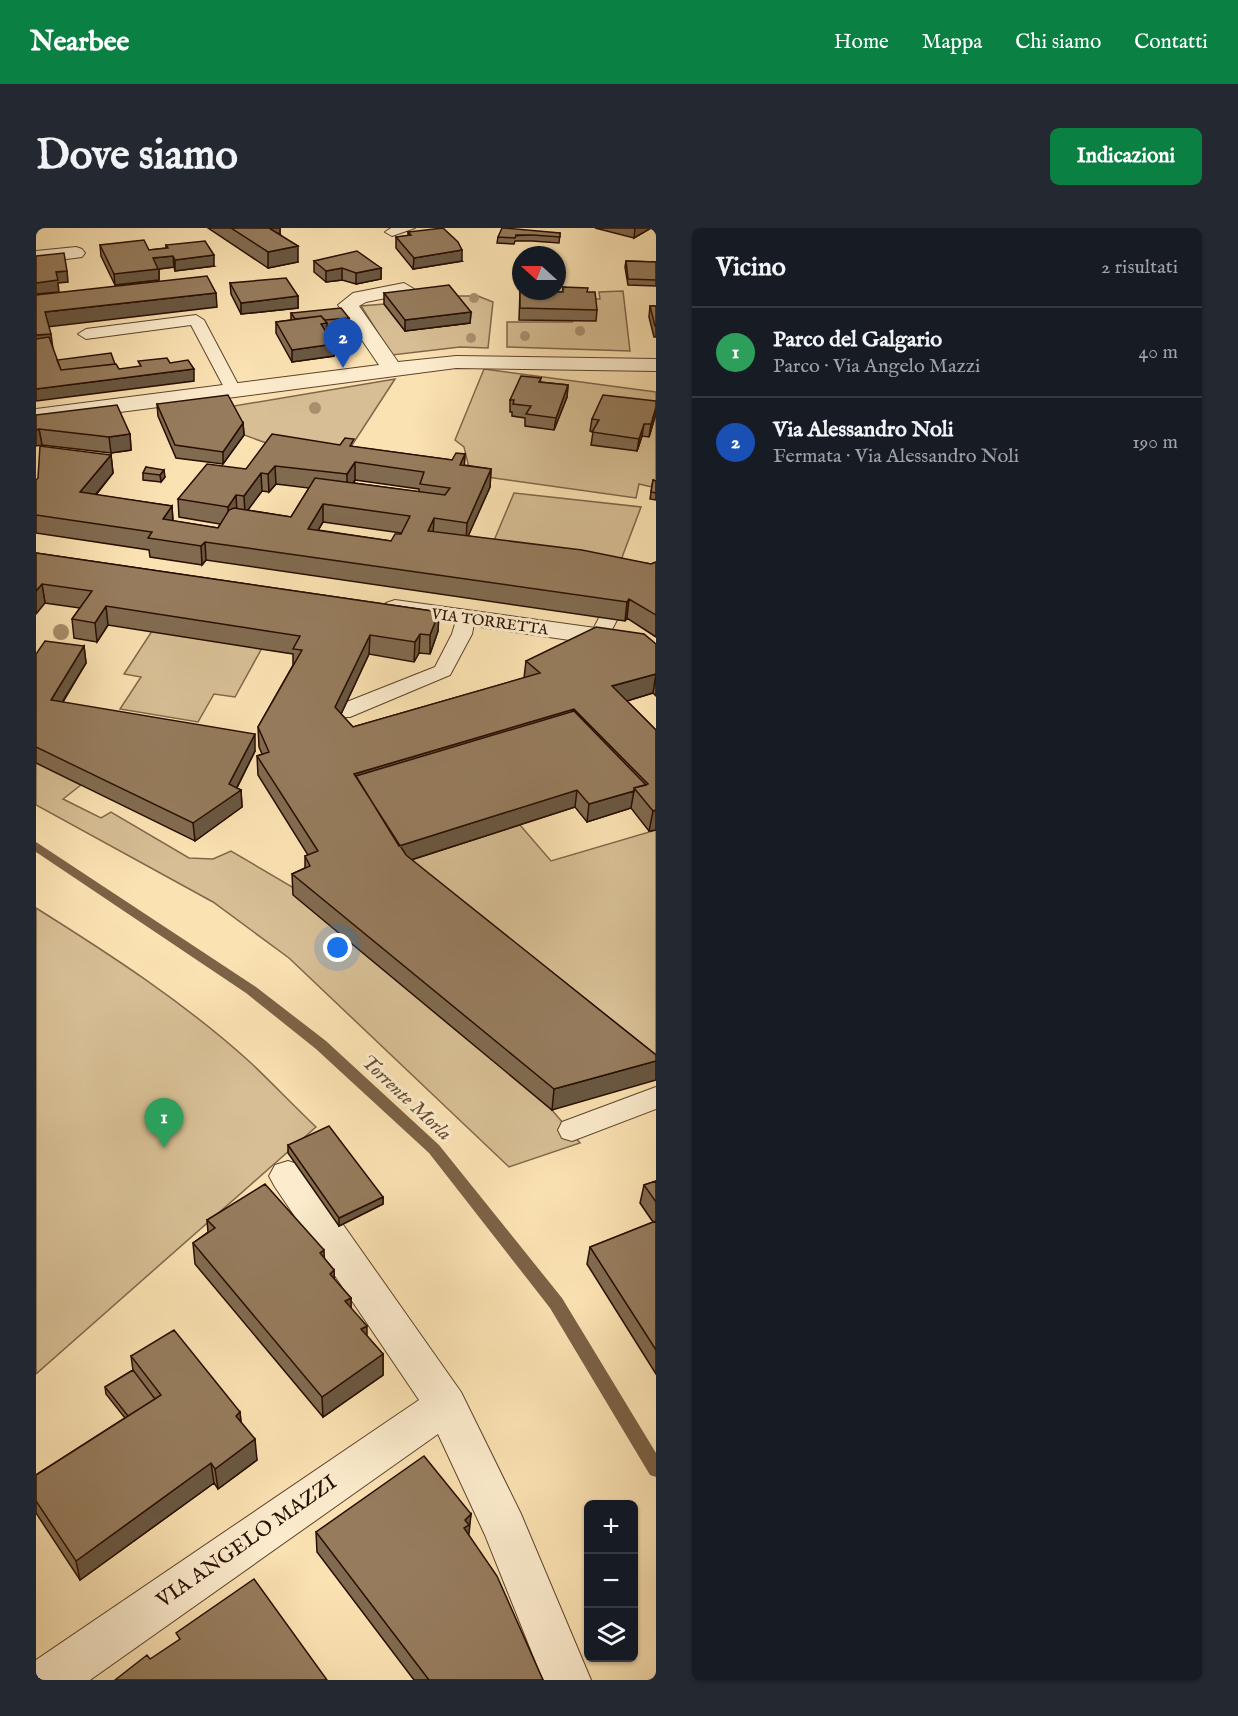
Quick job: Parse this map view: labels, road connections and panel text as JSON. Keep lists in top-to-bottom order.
{
  "streets": {
    "street": ["VIA TORRETTA", "VIA ANGELO MAZZI"]
  },
  "water": ["Torrente Morla"],
  "north": "left",
  "page": {
    "header": "Nearbee",
    "nav": [
      "Home",
      "Mappa",
      "Chi siamo",
      "Contatti"
    ],
    "buttons": "Indicazioni",
    "title": "Dove siamo",
    "heading": ["Vicino", "2 risultati"],
    "list": [
      {
        "mark": "1",
        "name": "Parco del Galgario",
        "note": "Parco · Via Angelo Mazzi",
        "value": "40 m"
      },
      {
        "mark": "2",
        "name": "Via Alessandro Noli",
        "note": "Fermata · Via Alessandro Noli",
        "value": "190 m"
      }
    ],
    "pins": ["2", "1"],
    "map_buttons": ["+", "−"]
  }
}
